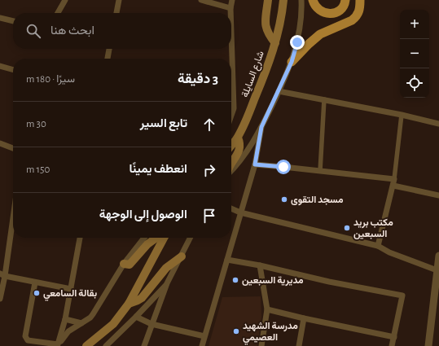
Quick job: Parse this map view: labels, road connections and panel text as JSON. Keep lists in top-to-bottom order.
{
  "streets": {
    "main road": ["شارع السايلة"]
  },
  "places": [
    "مسجد التقوى",
    "مكتب بريد السبعين",
    "مديرية السبعين",
    "بقالة السامعي",
    "مدرسة الشهيد العصيمي"
  ],
  "page": {
    "map_buttons": ["+", "−"],
    "search": "ابحث هنا",
    "heading": ["3 دقيقة", "سيرًا · 180 m"],
    "list": [
      ["تابع السير", "30 m"],
      ["انعطف يمينًا", "150 m"],
      "الوصول إلى الوجهة"
    ]
  }
}
